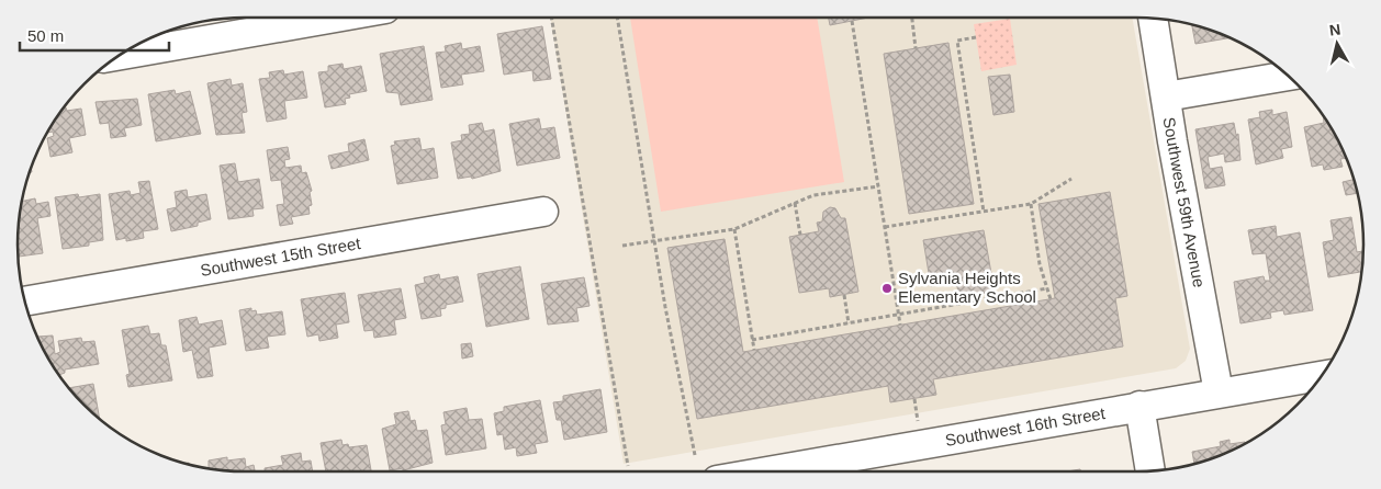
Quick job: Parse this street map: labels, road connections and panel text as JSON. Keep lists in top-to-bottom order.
{
  "streets": {
    "street": ["Southwest 59th Avenue", "Southwest 15th Street", "Southwest 16th Street"]
  },
  "crossings": [
    ["Southwest 59th Avenue", "Southwest 16th Street"]
  ],
  "places": ["Sylvania Heights Elementary School"],
  "scale_bar": "50 m",
  "north": "top"
}
